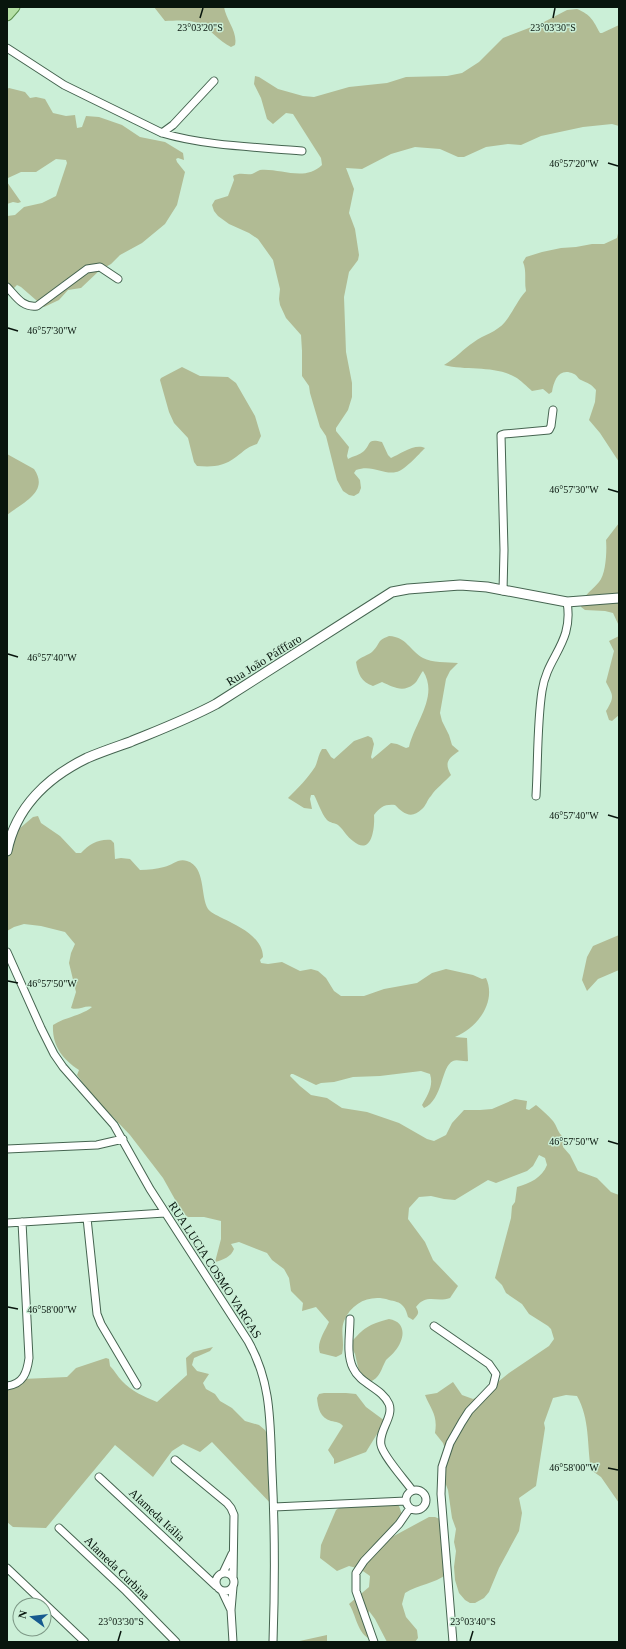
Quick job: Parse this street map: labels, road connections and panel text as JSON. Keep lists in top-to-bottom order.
{
  "streets": {
    "street": [
      "Rua João Páfffaro",
      "RUA LUCIA COSMO VARGAS",
      "Alameda Itália",
      "Alameda Curbina"
    ]
  },
  "north": "left",
  "coordinates": [
    "23°03'20\"S",
    "23°03'30\"S",
    "46°57'20\"W",
    "46°57'30\"W",
    "46°57'40\"W",
    "46°57'50\"W",
    "46°58'00\"W",
    "23°03'40\"S"
  ]
}
